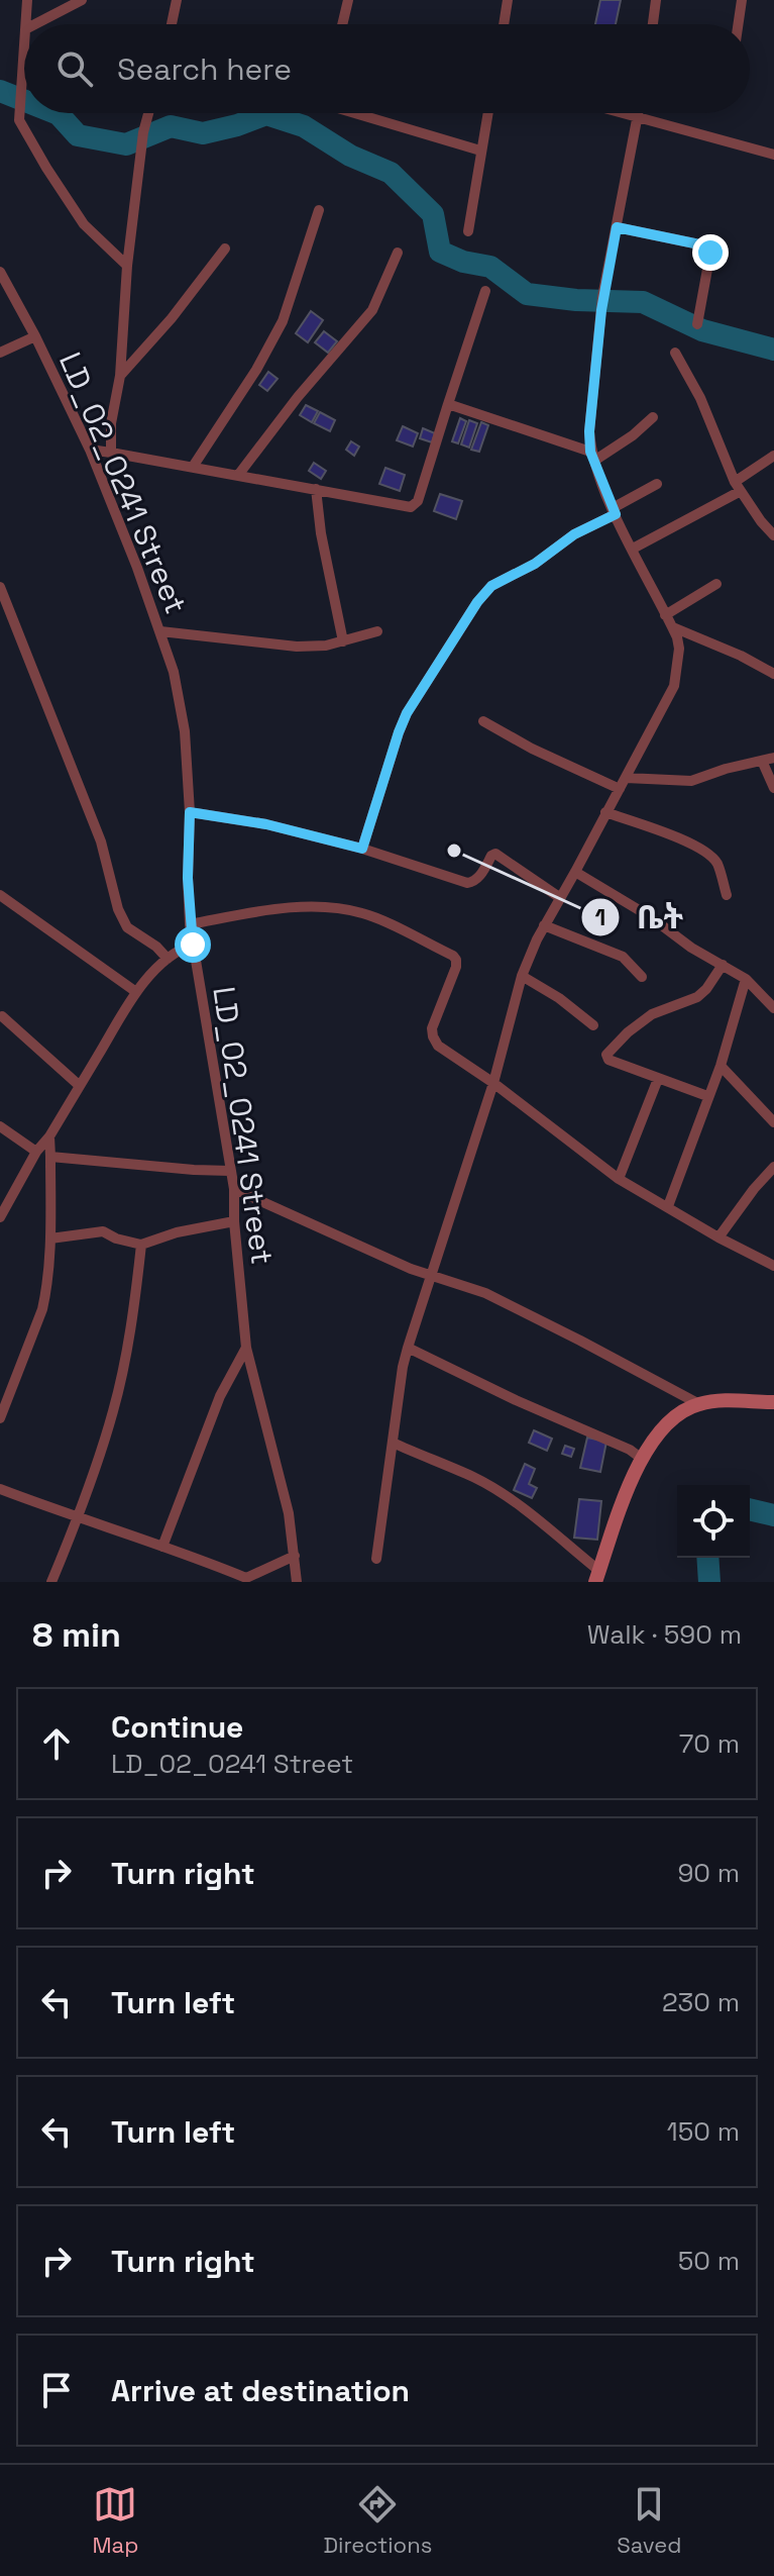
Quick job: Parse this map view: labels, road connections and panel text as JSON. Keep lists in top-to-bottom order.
{
  "streets": {
    "street": ["LD_02_0241 Street"]
  },
  "places": ["ቤት"],
  "page": {
    "search": "Search here",
    "heading": ["8 min", "Walk · 590 m"],
    "list": [
      ["Continue", "LD_02_0241 Street", "70 m"],
      ["Turn right", "90 m"],
      ["Turn left", "230 m"],
      ["Turn left", "150 m"],
      ["Turn right", "50 m"],
      "Arrive at destination"
    ],
    "nav": ["Map", "Directions", "Saved"]
  }
}
